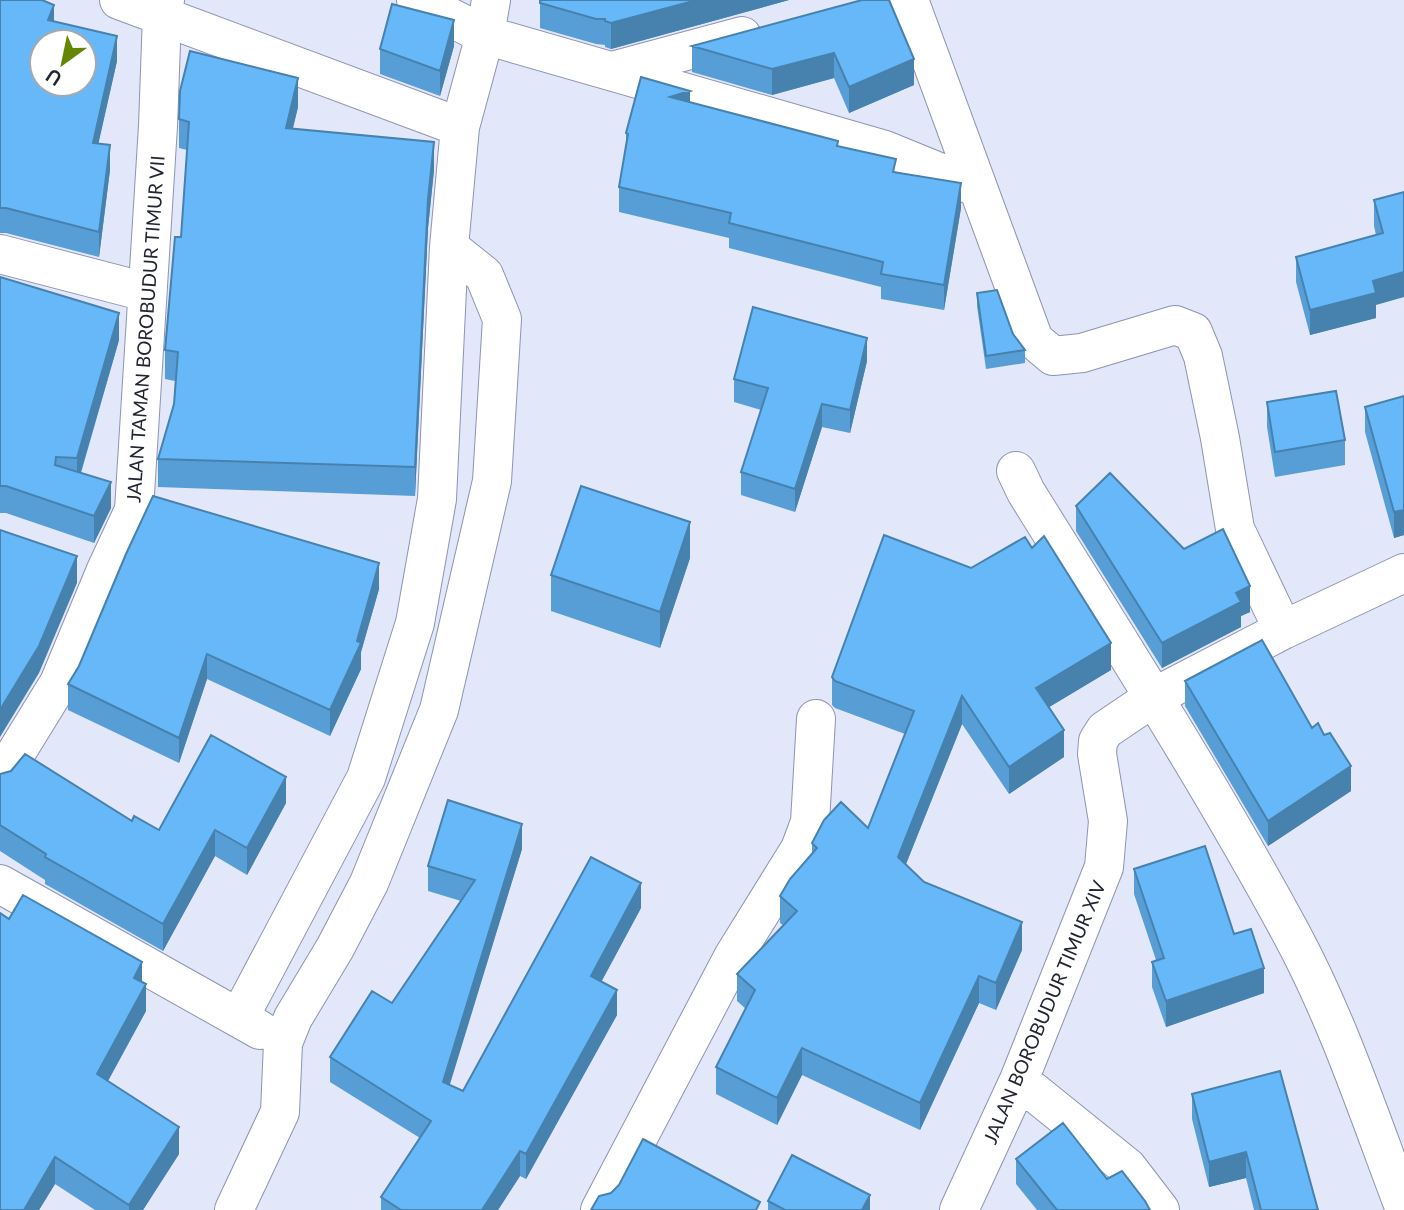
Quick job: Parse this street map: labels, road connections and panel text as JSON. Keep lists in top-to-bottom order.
{
  "streets": {
    "street": ["JALAN TAMAN BOROBUDUR TIMUR VII", "JALAN BOROBUDUR TIMUR XIV"]
  },
  "north": "bottom left"
}
